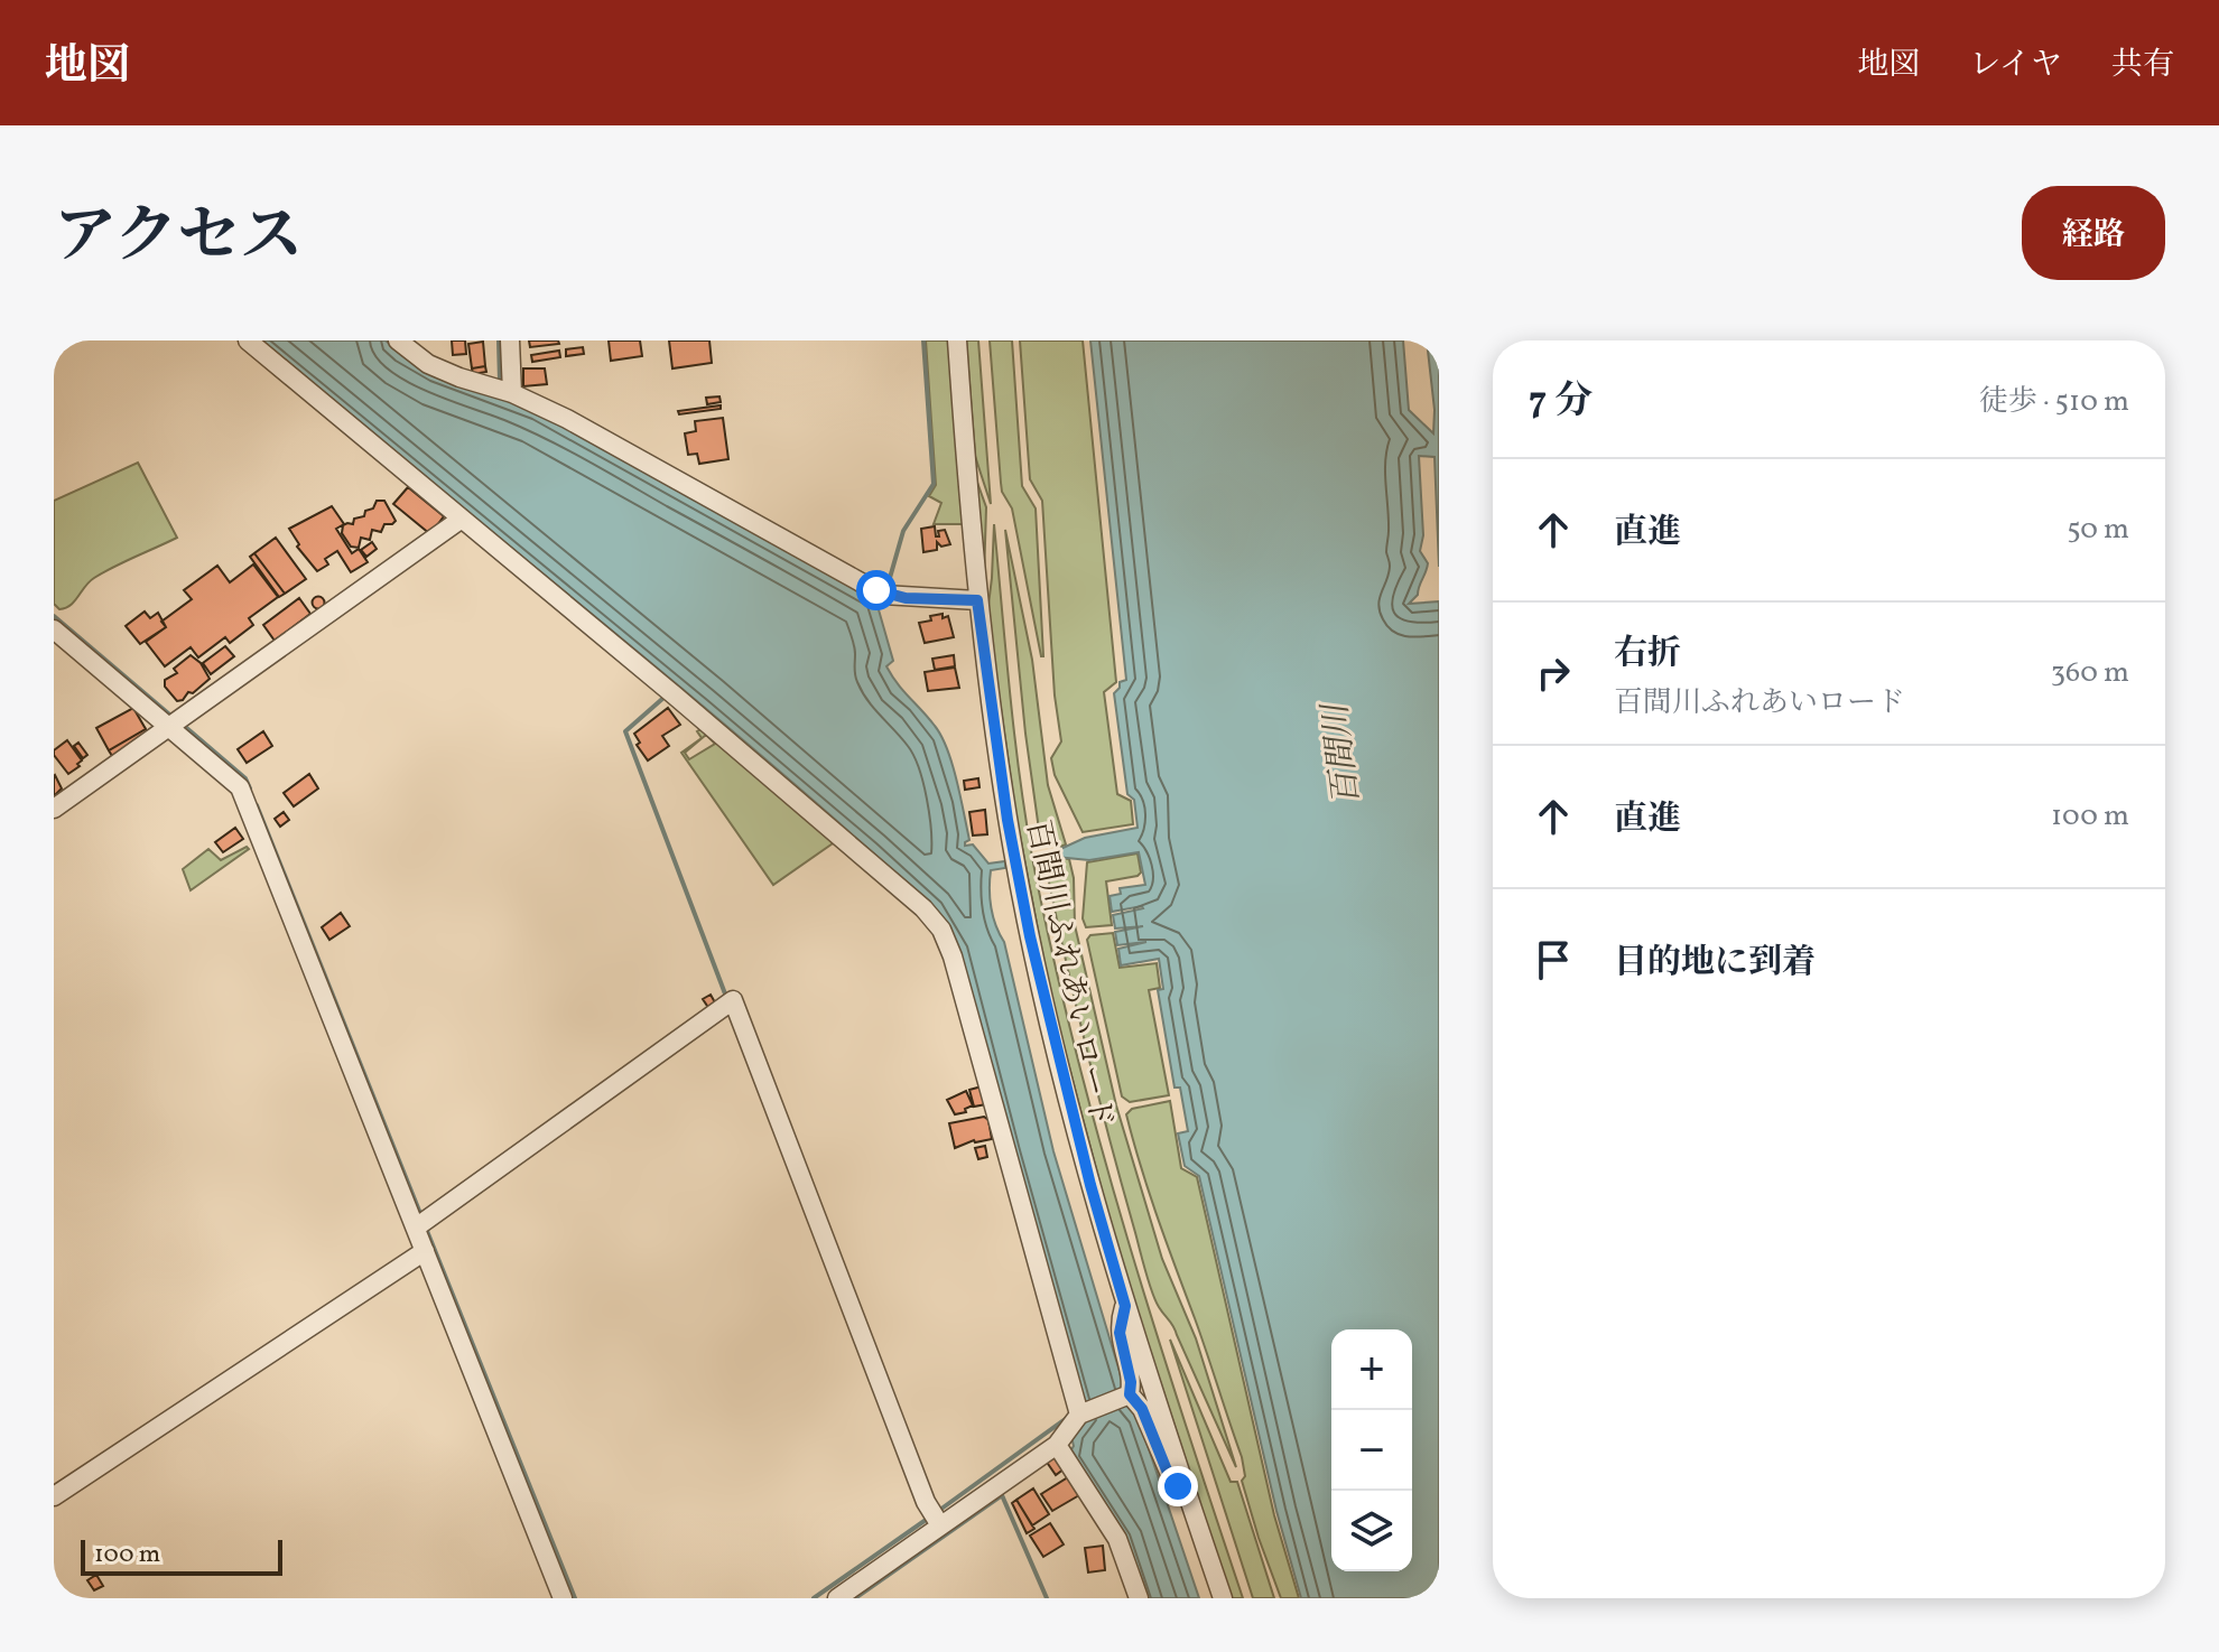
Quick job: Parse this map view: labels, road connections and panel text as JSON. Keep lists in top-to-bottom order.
{
  "streets": {
    "street": ["百間川ふれあいロード"]
  },
  "water": ["百間川"],
  "scale_bar": "100 m",
  "page": {
    "header": "地図",
    "nav": ["地図", "レイヤ", "共有"],
    "title": "アクセス",
    "buttons": "経路",
    "heading": ["7 分", "徒歩 · 510 m"],
    "list": [
      ["直進", "50 m"],
      ["右折", "百間川ふれあいロード", "360 m"],
      ["直進", "100 m"],
      "目的地に到着"
    ],
    "map_buttons": ["+", "−"],
    "scale": "100 m"
  }
}
